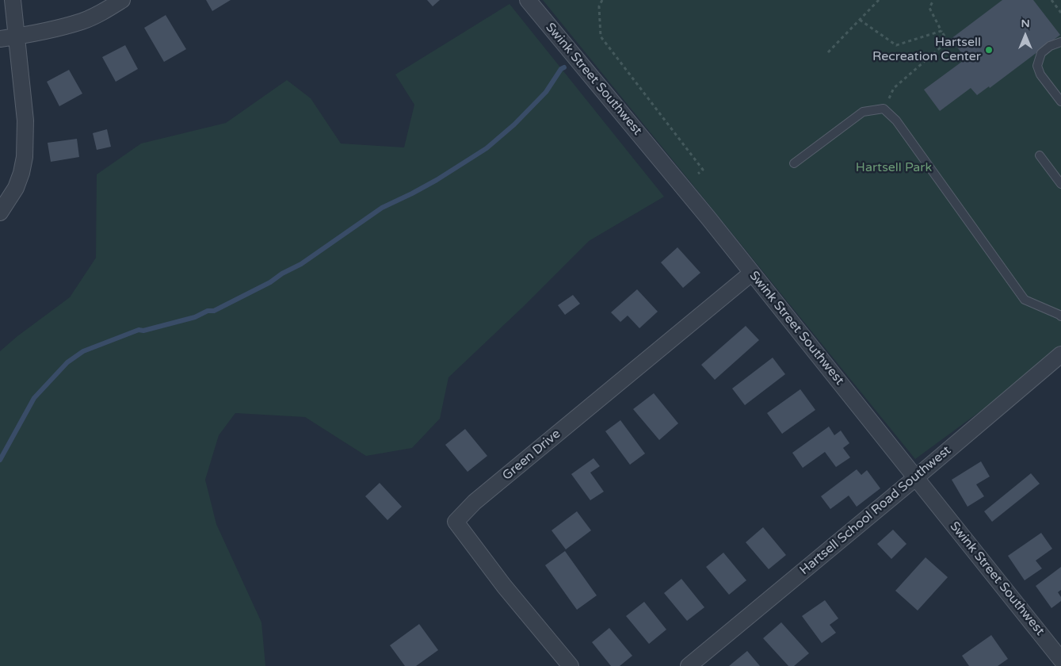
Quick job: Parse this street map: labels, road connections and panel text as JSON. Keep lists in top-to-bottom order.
{
  "streets": {
    "street": ["Swink Street Southwest", "Green Drive", "Hartsell School Road Southwest"]
  },
  "crossings": [
    ["Swink Street Southwest", "Green Drive"],
    ["Swink Street Southwest", "Hartsell School Road Southwest"]
  ],
  "parks": ["Hartsell Park"],
  "places": ["Hartsell Recreation Center"],
  "north": "top"
}
